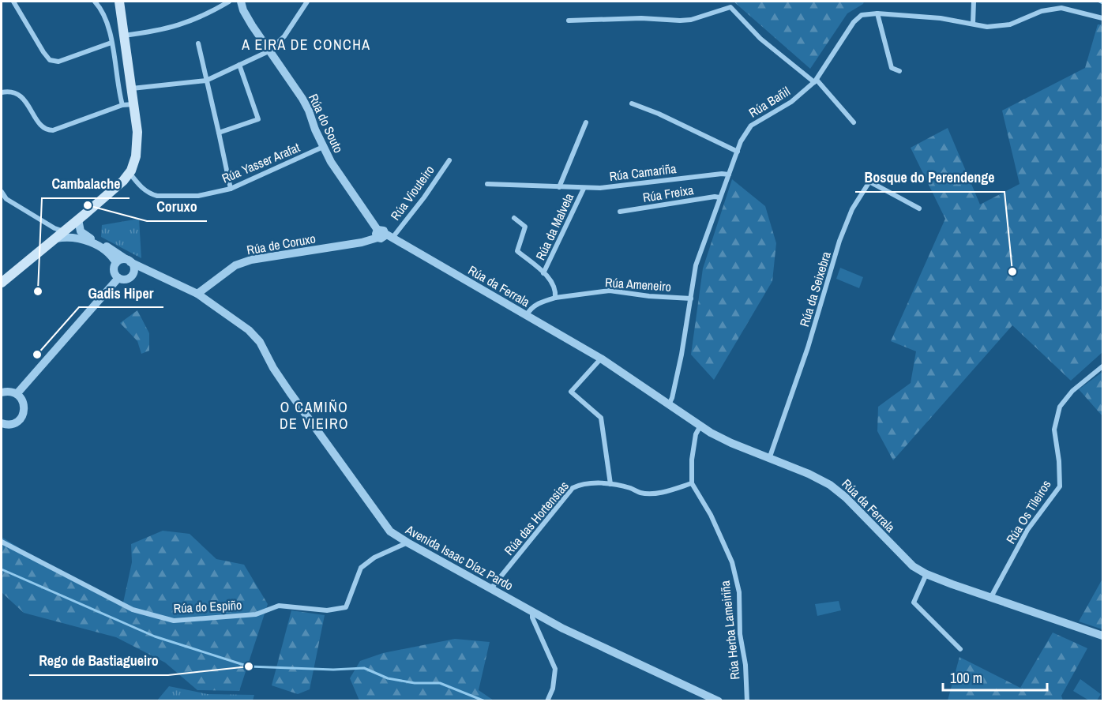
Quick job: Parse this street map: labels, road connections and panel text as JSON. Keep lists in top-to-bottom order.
{
  "streets": {
    "street": [
      "Rúa Bañil",
      "Rúa do Souto",
      "Rúa Yasser Arafat",
      "Rúa Camariña",
      "Rúa Viouteiro",
      "Rúa Freixa",
      "Rúa da Malvela",
      "Rúa de Coruxo",
      "Rúa Ameneiro",
      "Rúa da Ferrala",
      "Rúa da Seixebra",
      "Rúa Os Tileiros",
      "Rúa das Hortensias",
      "Avenida Isaac Díaz Pardo",
      "Rúa do Espiño",
      "Rúa Herba Lameiriña"
    ]
  },
  "crossings": [
    ["Rúa Bañil", "Rúa Camariña"],
    ["Rúa Bañil", "Rúa Freixa"],
    ["Rúa Bañil", "Rúa Ameneiro"],
    ["Rúa Bañil", "Rúa da Ferrala"],
    ["Rúa do Souto", "Rúa Yasser Arafat"],
    ["Rúa do Souto", "Rúa Viouteiro"],
    ["Rúa do Souto", "Rúa de Coruxo"],
    ["Rúa do Souto", "Rúa da Ferrala"],
    ["Rúa Camariña", "Rúa da Malvela"],
    ["Rúa Viouteiro", "Rúa de Coruxo"],
    ["Rúa Viouteiro", "Rúa da Ferrala"],
    ["Rúa da Malvela", "Rúa Ameneiro"],
    ["Rúa de Coruxo", "Rúa da Ferrala"],
    ["Rúa de Coruxo", "Avenida Isaac Díaz Pardo"],
    ["Rúa da Ferrala", "Rúa da Seixebra"],
    ["Rúa da Ferrala", "Rúa Os Tileiros"],
    ["Rúa das Hortensias", "Avenida Isaac Díaz Pardo"],
    ["Rúa das Hortensias", "Rúa Herba Lameiriña"],
    ["Avenida Isaac Díaz Pardo", "Rúa do Espiño"]
  ],
  "districts": ["A EIRA DE CONCHA", "O CAMIÑO DE VIEIRO"],
  "places": [
    "Coruxo",
    "Bosque do Perendenge",
    "Cambalache",
    "Gadis Hiper",
    "Rego de Bastiagueiro"
  ],
  "scale_bar": "100 m"
}
